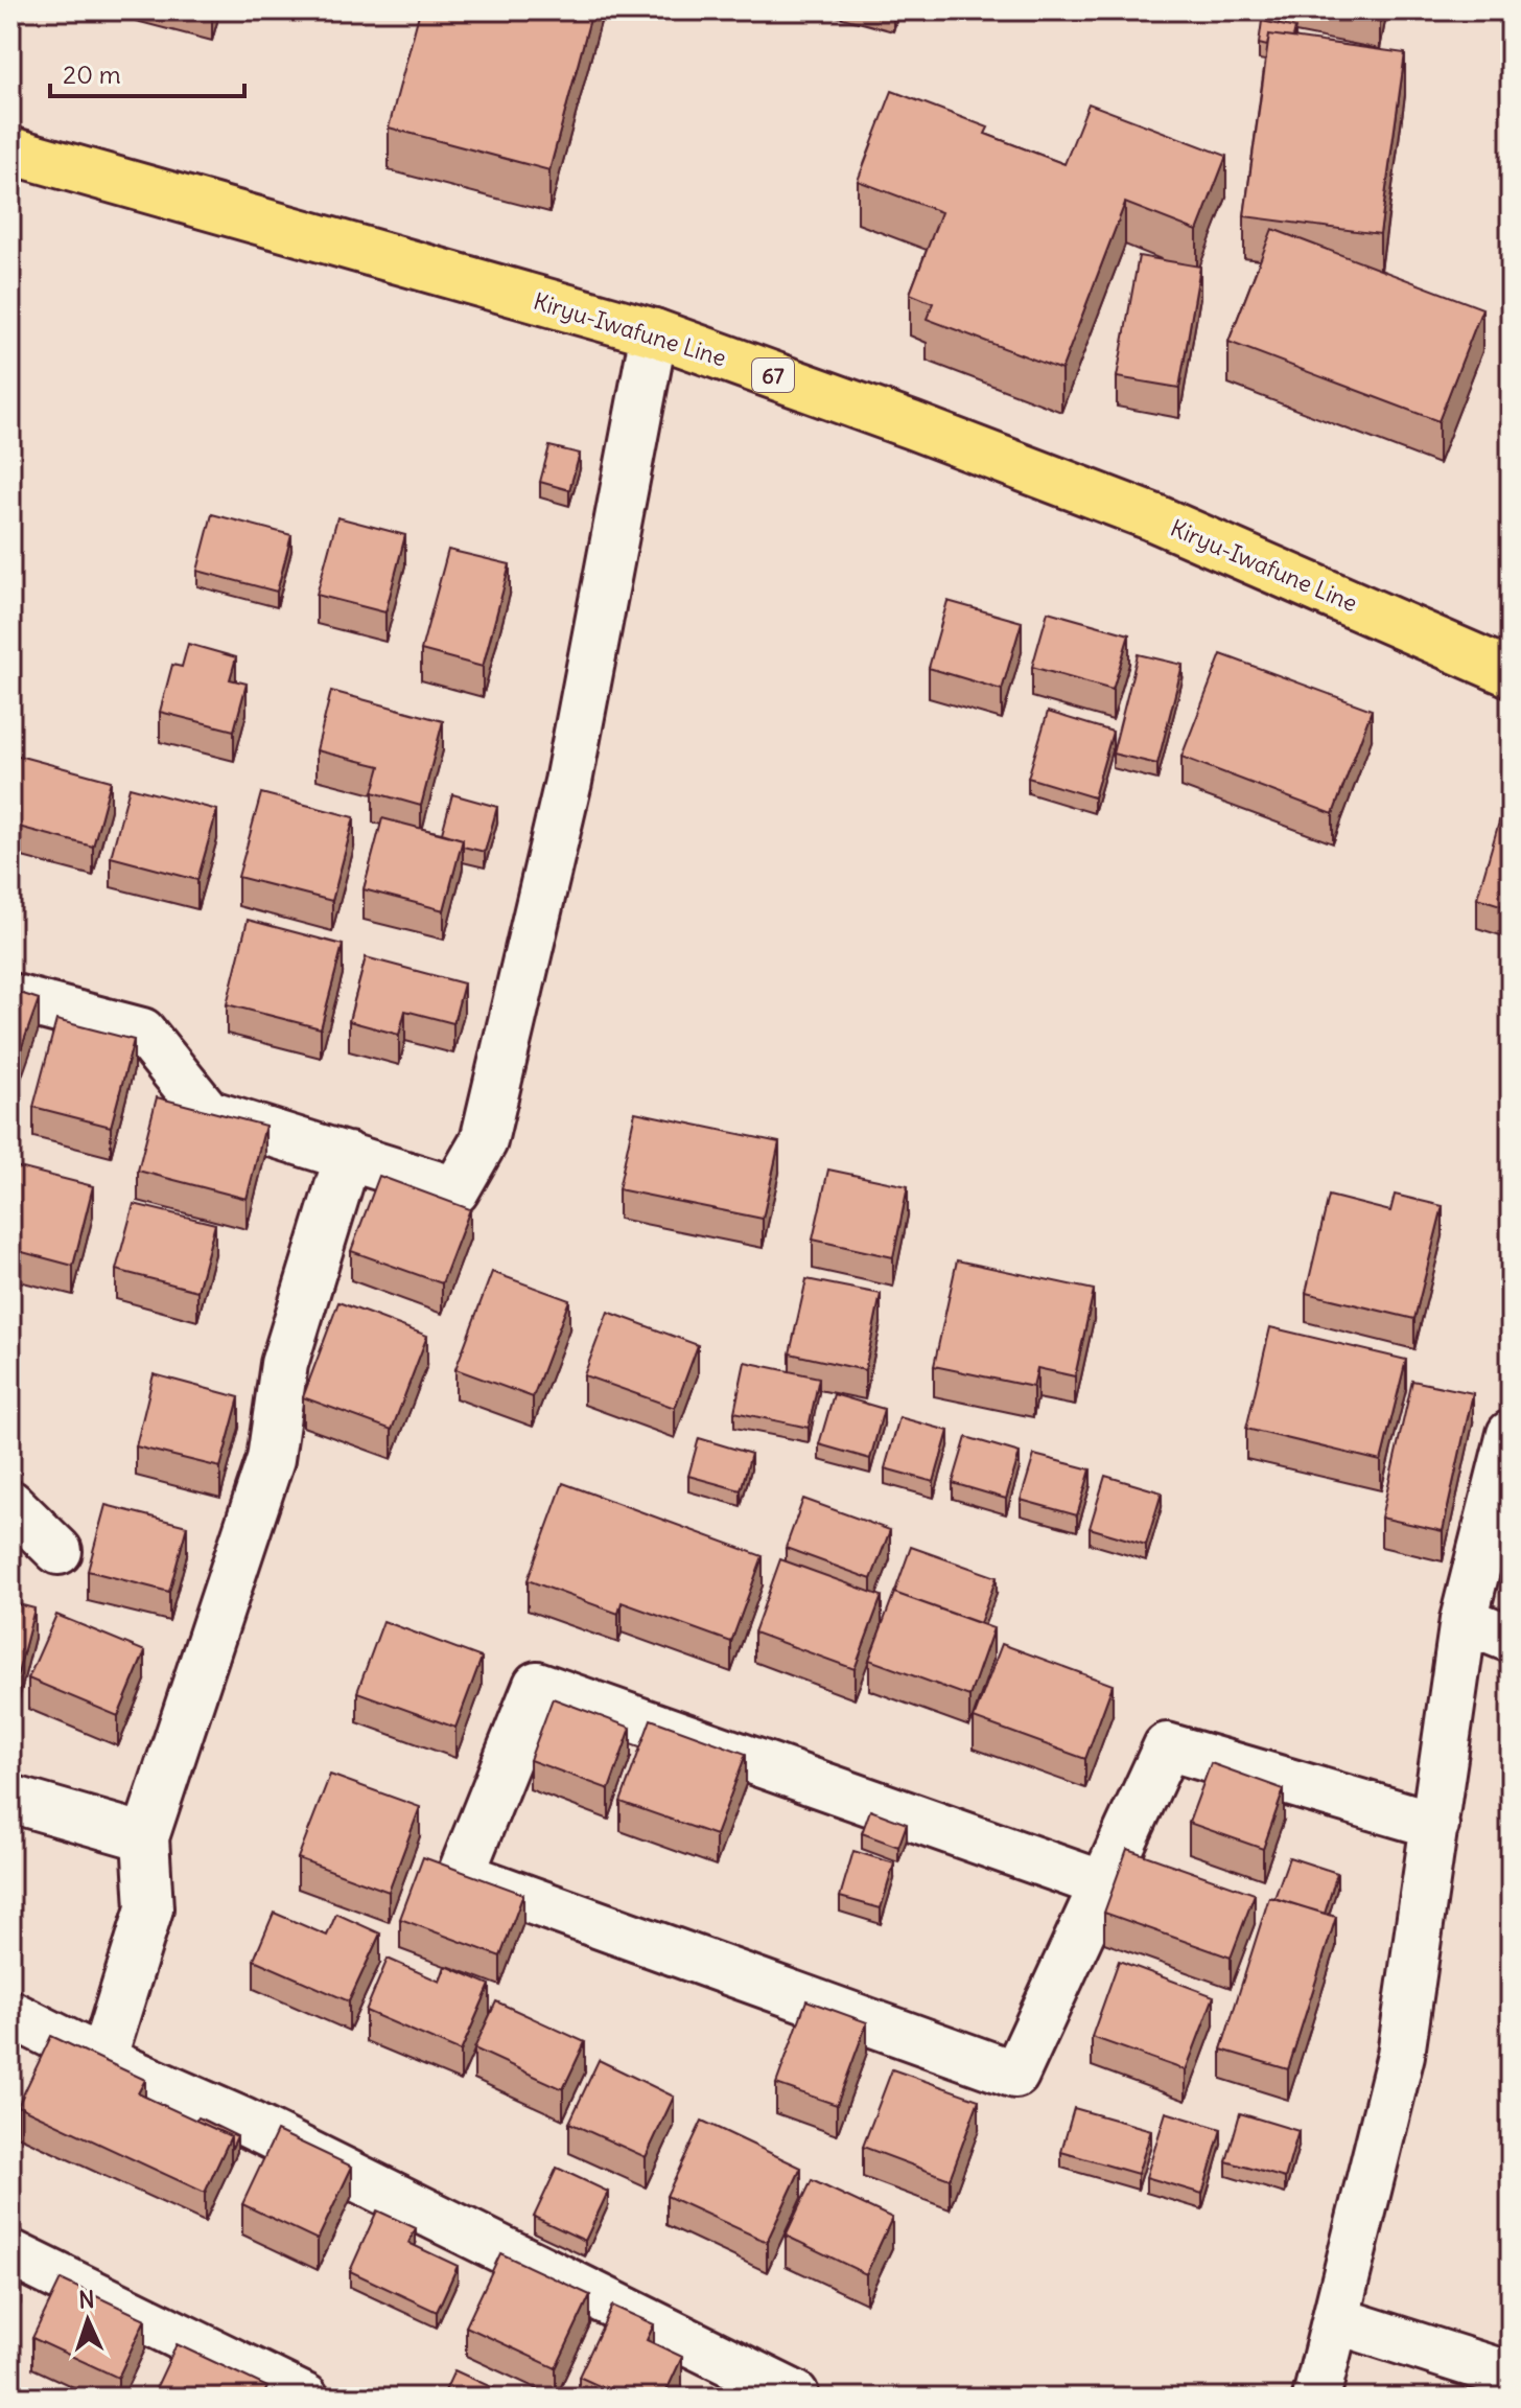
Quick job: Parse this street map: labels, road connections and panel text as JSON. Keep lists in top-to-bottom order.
{
  "streets": {
    "main road": ["Kiryu-Iwafune Line", "67"]
  },
  "scale_bar": "20 m",
  "north": "top"
}
